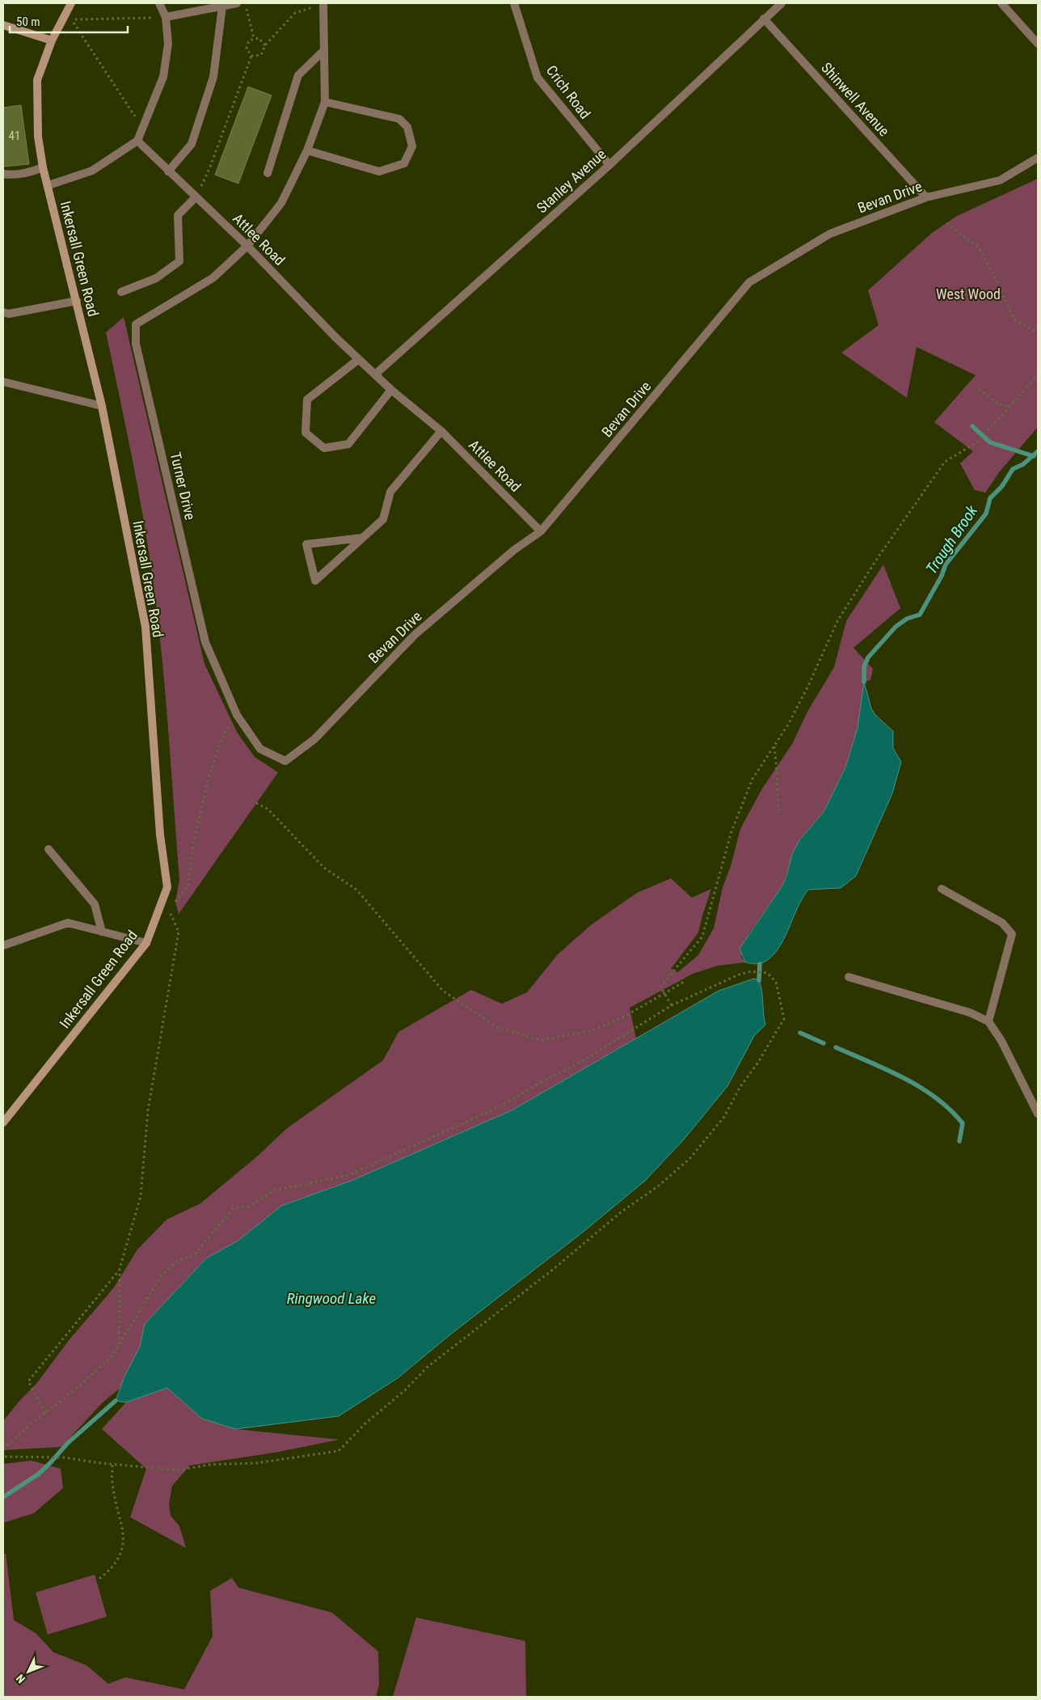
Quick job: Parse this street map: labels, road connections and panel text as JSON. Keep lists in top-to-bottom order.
{
  "streets": {
    "street": [
      "Crich Road",
      "Shinwell Avenue",
      "Stanley Avenue",
      "Bevan Drive",
      "Attlee Road",
      "Inkersall Green Road",
      "Turner Drive"
    ]
  },
  "crossings": [
    ["Crich Road", "Stanley Avenue"],
    ["Shinwell Avenue", "Stanley Avenue"],
    ["Shinwell Avenue", "Bevan Drive"],
    ["Stanley Avenue", "Attlee Road"],
    ["Bevan Drive", "Attlee Road"],
    ["Bevan Drive", "Turner Drive"],
    ["Attlee Road", "Turner Drive"]
  ],
  "water": ["Trough Brook", "Ringwood Lake"],
  "parks": ["West Wood"],
  "house_numbers": ["41"],
  "scale_bar": "50 m",
  "north": "bottom left"
}
